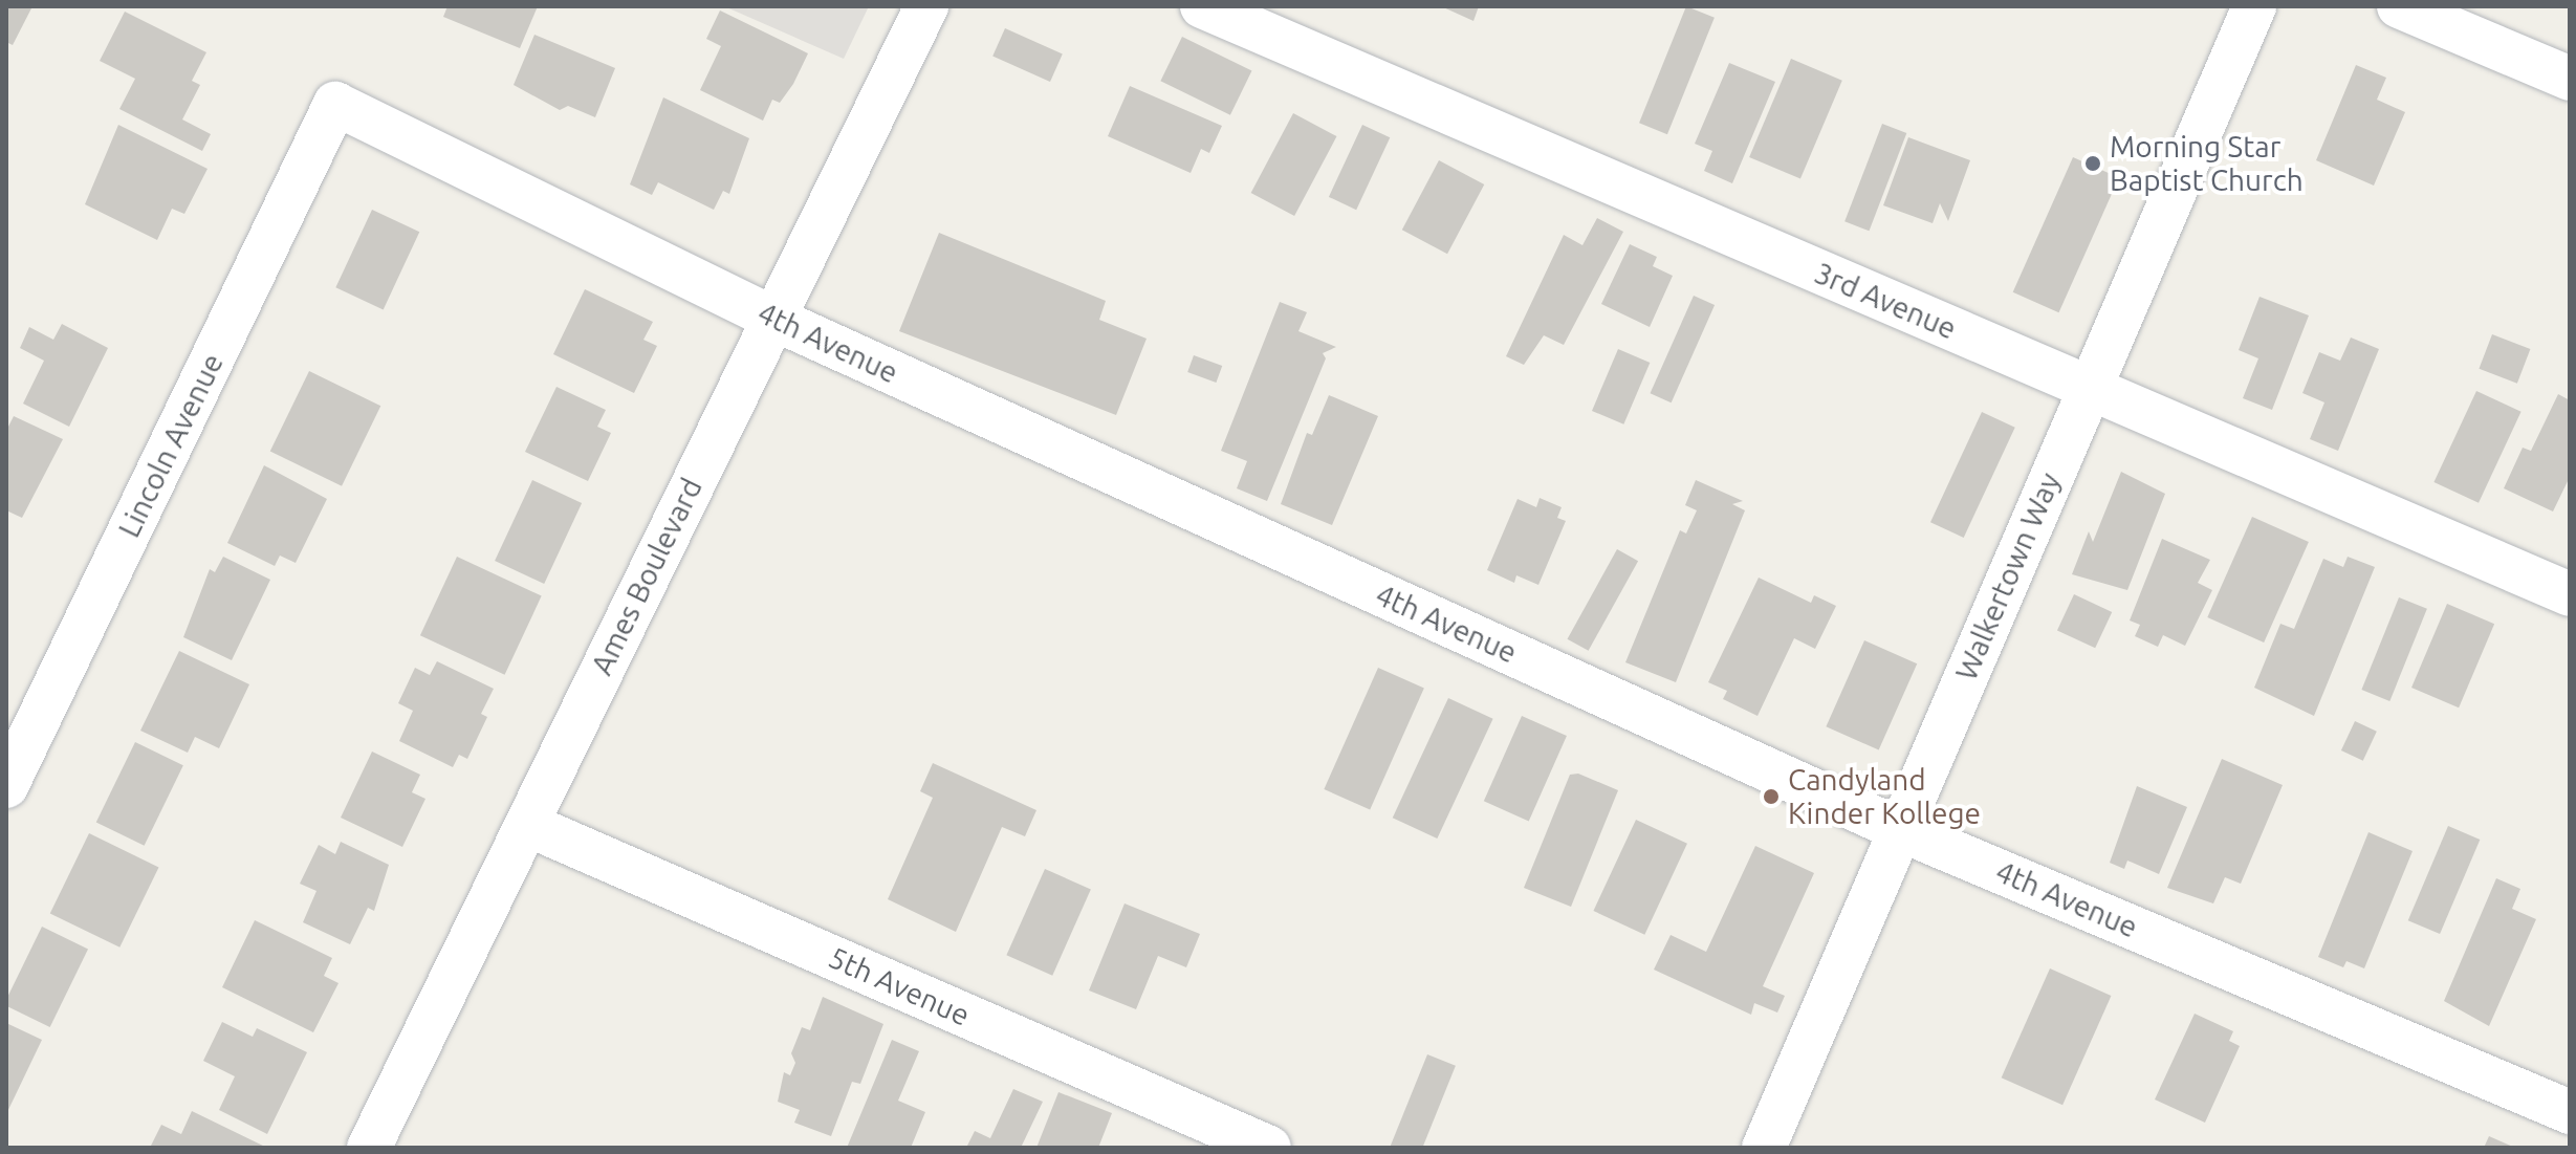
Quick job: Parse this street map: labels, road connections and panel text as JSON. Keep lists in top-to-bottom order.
{
  "streets": {
    "street": [
      "3rd Avenue",
      "4th Avenue",
      "Lincoln Avenue",
      "Ames Boulevard",
      "Walkertown Way",
      "5th Avenue"
    ]
  },
  "crossings": [
    ["3rd Avenue", "Walkertown Way"],
    ["4th Avenue", "Lincoln Avenue"],
    ["4th Avenue", "Ames Boulevard"],
    ["4th Avenue", "Walkertown Way"],
    ["Ames Boulevard", "5th Avenue"]
  ],
  "places": ["Morning Star Baptist Church", "Candyland Kinder Kollege"]
}
